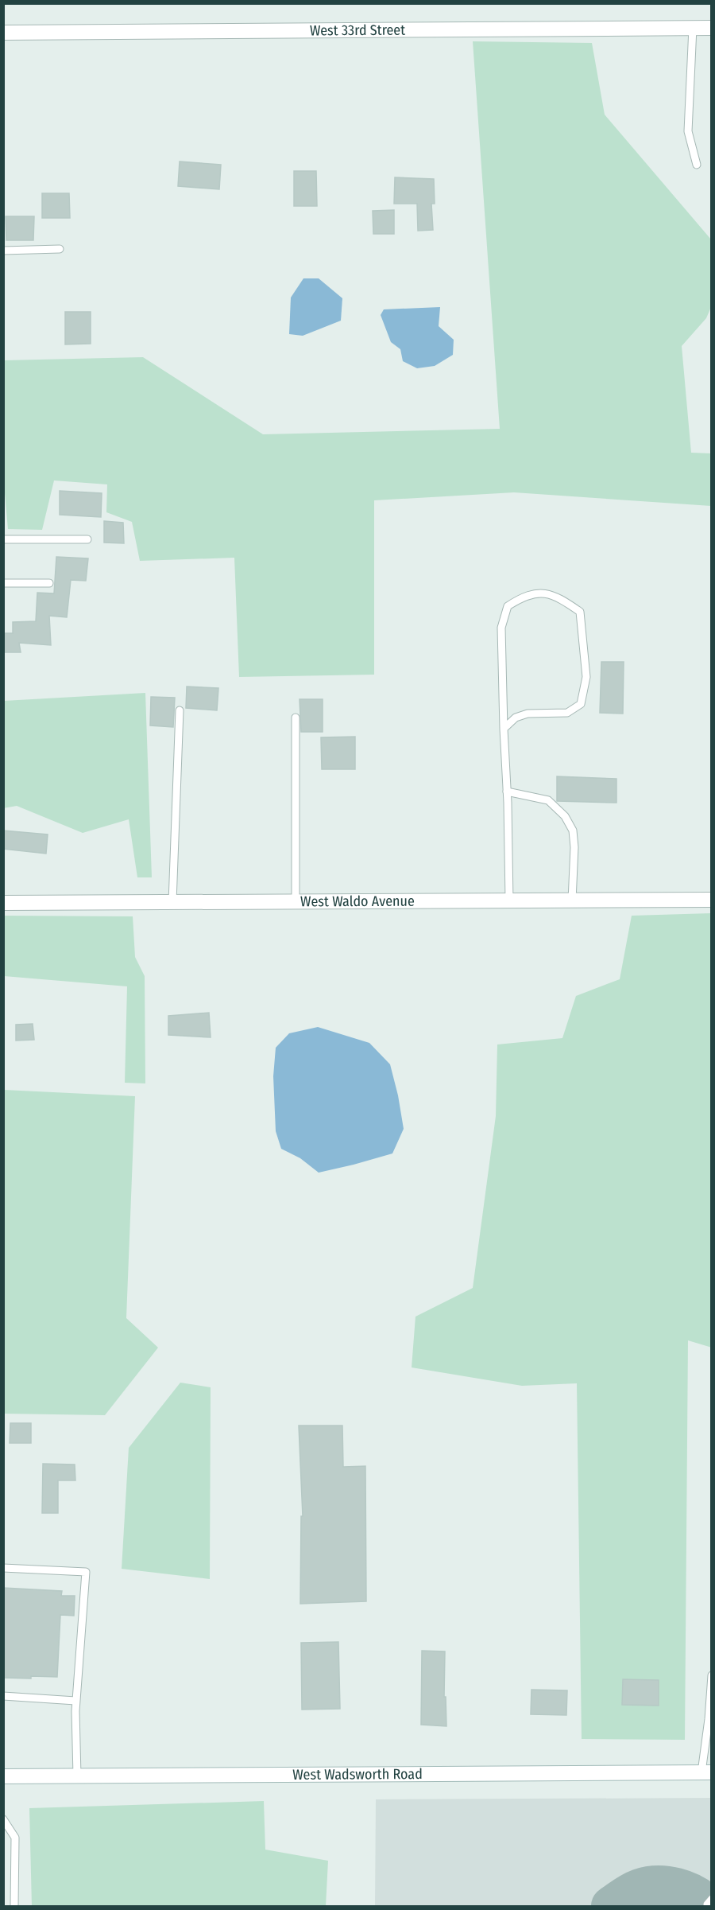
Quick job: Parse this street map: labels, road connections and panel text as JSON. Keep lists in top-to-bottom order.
{
  "streets": {
    "street": ["West 33rd Street", "West Waldo Avenue", "West Wadsworth Road"]
  }
}
